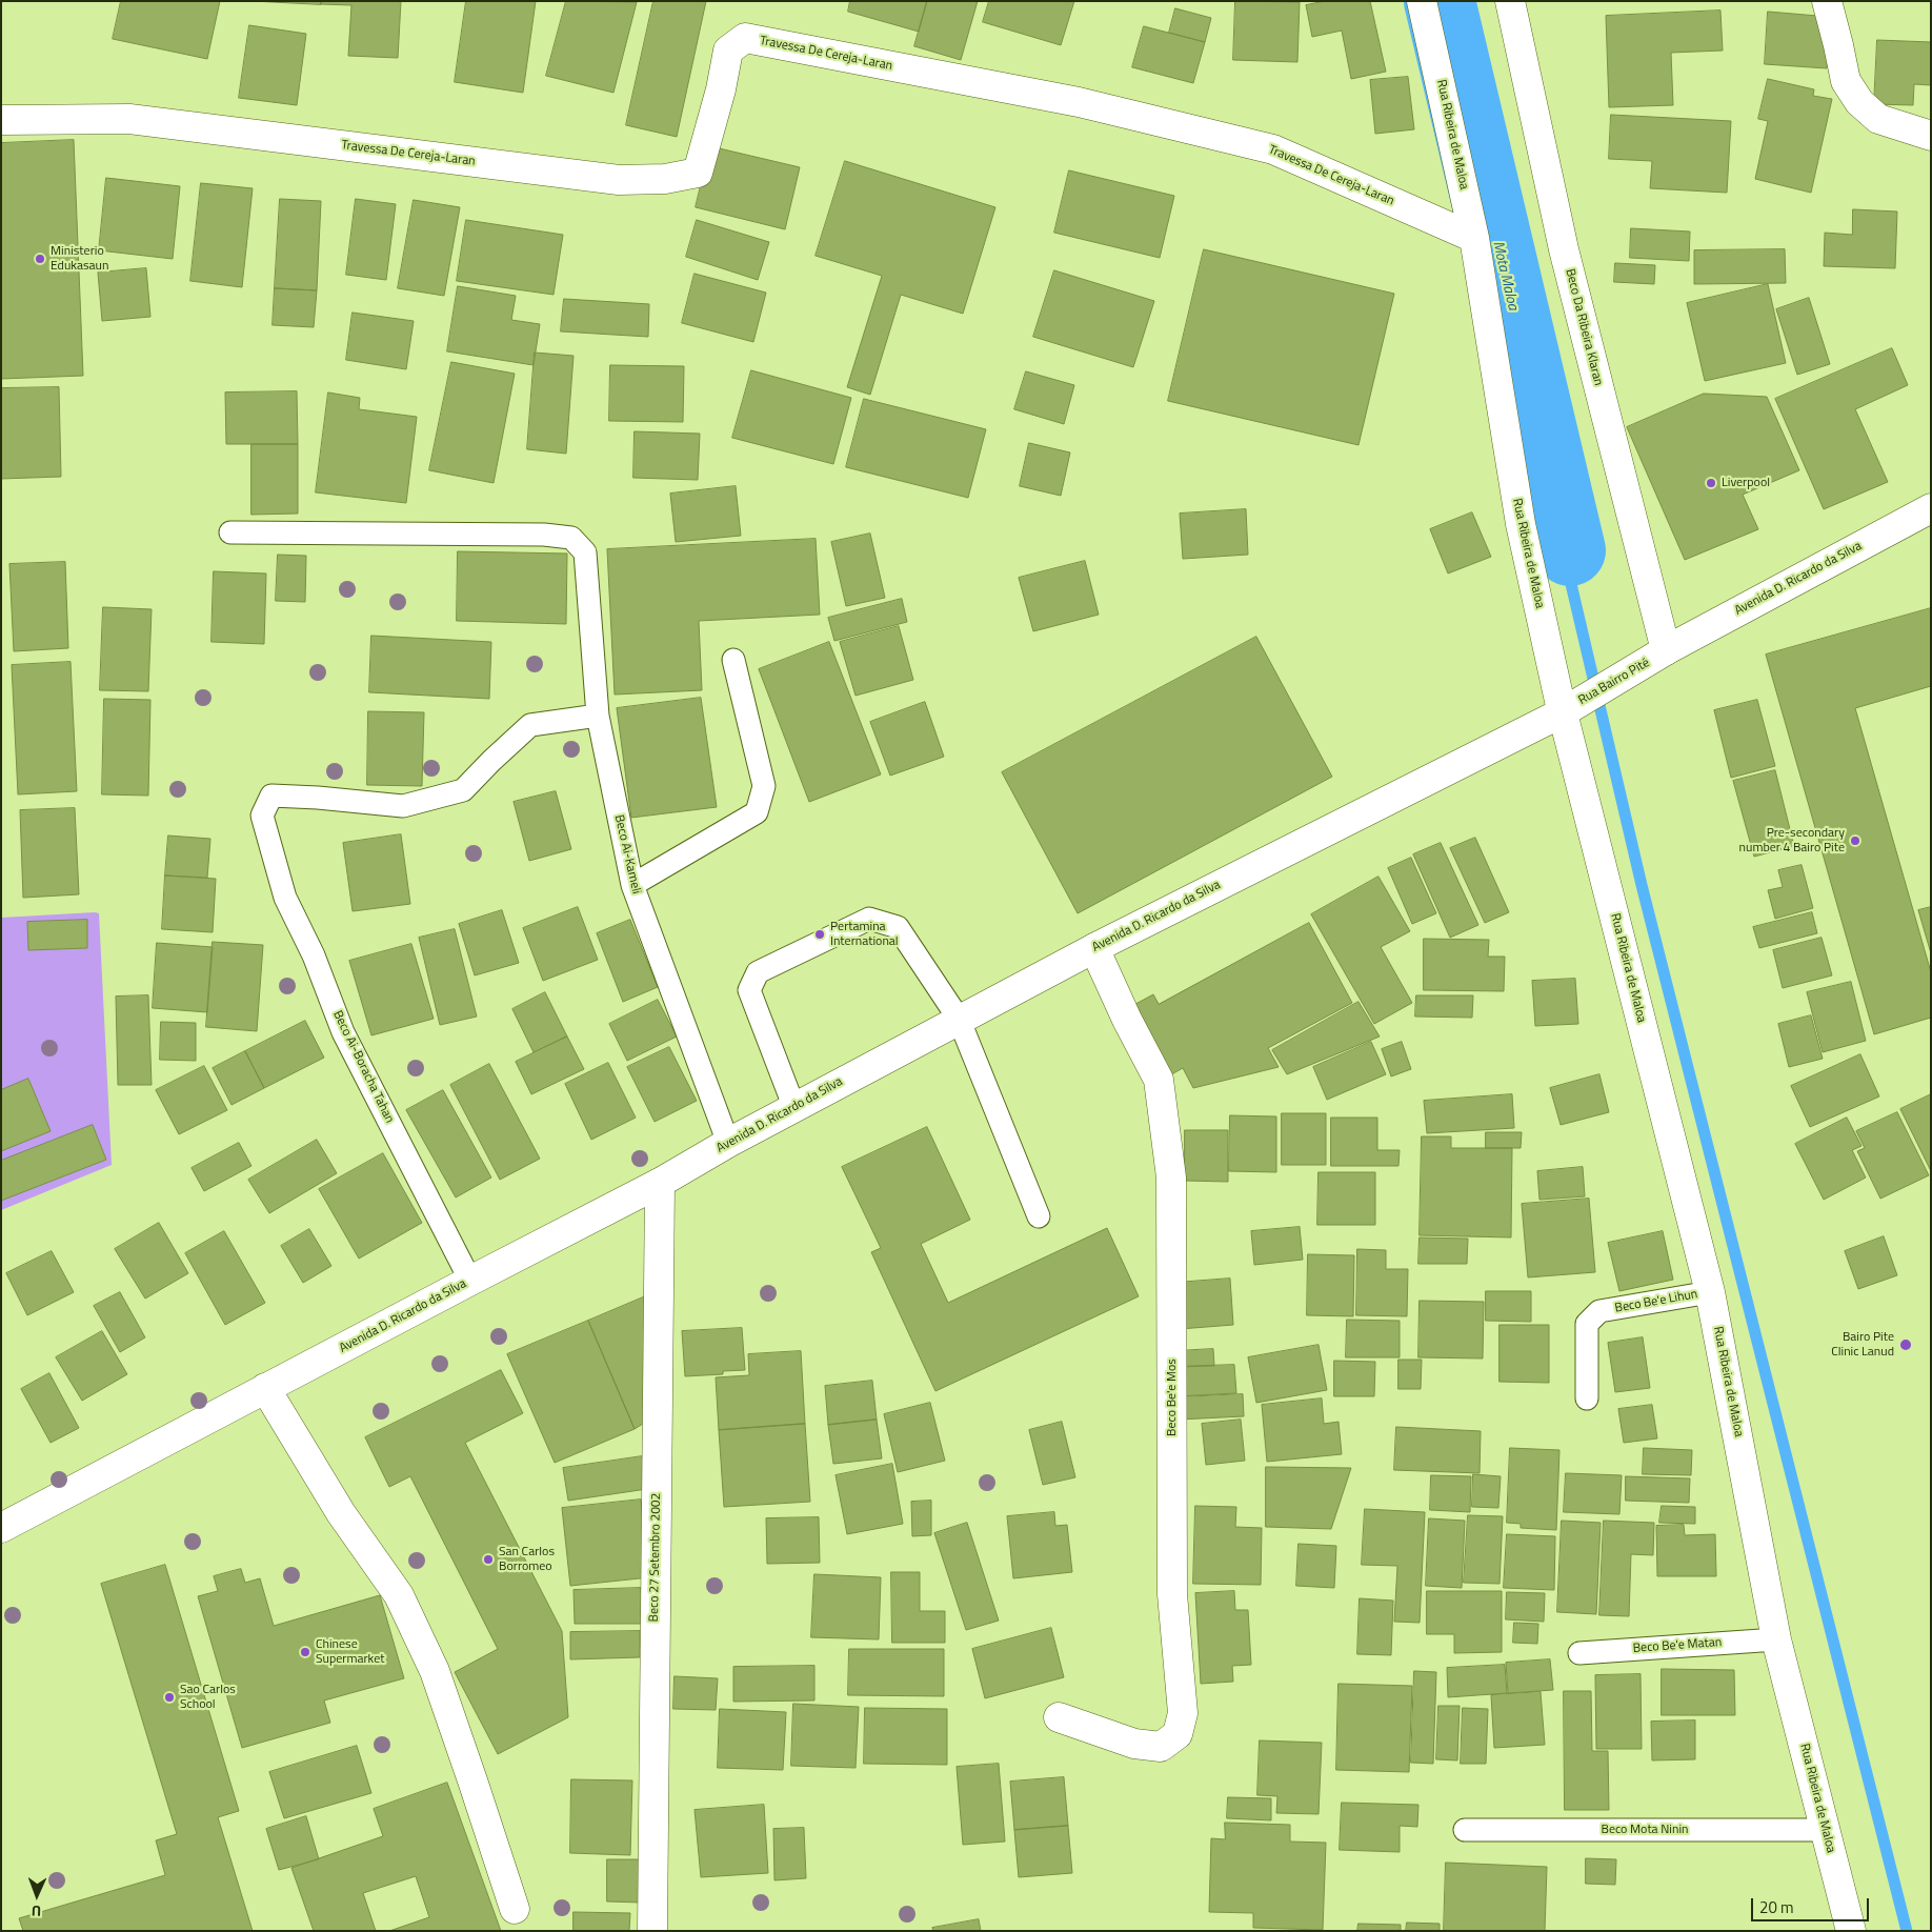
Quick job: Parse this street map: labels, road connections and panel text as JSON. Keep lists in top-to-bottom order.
{
  "streets": {
    "street": [
      "Travessa De Cereja-Laran",
      "Rua Ribeira de Maloa",
      "Beco Da Ribeira Klaran",
      "Avenida D. Ricardo da Silva",
      "Rua Bairro Pité",
      "Beco Be'e Mos",
      "Beco 27 Setembro 2002"
    ],
    "lane": [
      "Beco Ai-Kameli",
      "Beco Ai-Boracha Tahan",
      "Beco Be'e Lihun",
      "Beco Be'e Matan",
      "Beco Mota Ninin"
    ]
  },
  "crossings": [
    ["Travessa De Cereja-Laran", "Rua Ribeira de Maloa"],
    ["Rua Ribeira de Maloa", "Avenida D. Ricardo da Silva"],
    ["Rua Ribeira de Maloa", "Rua Bairro Pité"],
    ["Rua Ribeira de Maloa", "Beco Be'e Lihun"],
    ["Rua Ribeira de Maloa", "Beco Be'e Matan"],
    ["Rua Ribeira de Maloa", "Beco Mota Ninin"],
    ["Beco Da Ribeira Klaran", "Avenida D. Ricardo da Silva"],
    ["Beco Da Ribeira Klaran", "Rua Bairro Pité"],
    ["Avenida D. Ricardo da Silva", "Rua Bairro Pité"],
    ["Avenida D. Ricardo da Silva", "Beco Ai-Kameli"],
    ["Avenida D. Ricardo da Silva", "Beco Ai-Boracha Tahan"],
    ["Avenida D. Ricardo da Silva", "Beco Be'e Mos"],
    ["Avenida D. Ricardo da Silva", "Beco 27 Setembro 2002"],
    ["Beco Ai-Kameli", "Beco Ai-Boracha Tahan"]
  ],
  "water": ["Mota Maloa"],
  "places": [
    "Ministerio Edukasaun",
    "Liverpool",
    "Pre-secondary number 4 Bairo Pite",
    "Pertamina International",
    "Bairo Pite Clinic Lanud",
    "San Carlos Borromeo",
    "Chinese Supermarket",
    "Sao Carlos School"
  ],
  "scale_bar": "20 m",
  "north": "bottom"
}
